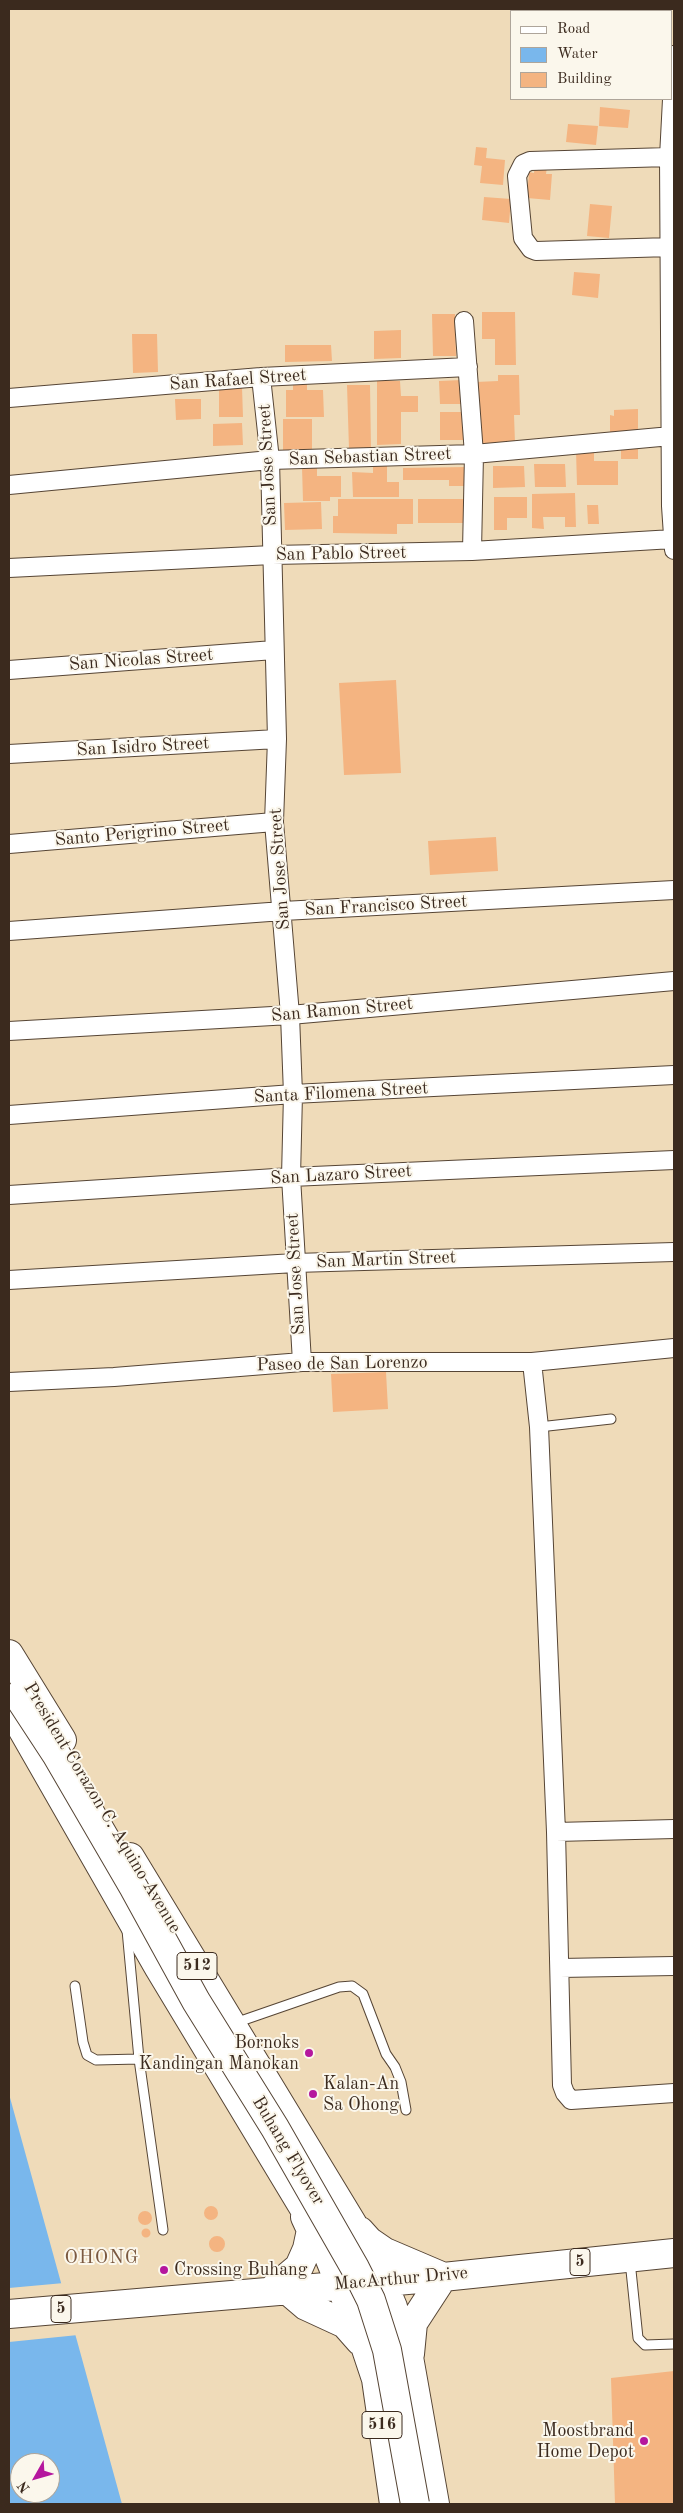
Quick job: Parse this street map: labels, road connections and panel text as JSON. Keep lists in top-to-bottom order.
{
  "streets": {
    "main road": [
      "President Corazon C. Aquino Avenue",
      "512",
      "Buhang Flyover",
      "5",
      "MacArthur Drive",
      "516"
    ],
    "street": [
      "San Rafael Street",
      "San Sebastian Street",
      "San Jose Street",
      "San Pablo Street",
      "San Nicolas Street",
      "San Isidro Street",
      "Santo Perigrino Street",
      "San Francisco Street",
      "San Ramon Street",
      "Santa Filomena Street",
      "San Lazaro Street",
      "San Martin Street",
      "Paseo de San Lorenzo"
    ]
  },
  "crossings": [
    ["San Rafael Street", "San Jose Street"],
    ["San Sebastian Street", "San Jose Street"],
    ["San Jose Street", "San Pablo Street"],
    ["San Jose Street", "San Nicolas Street"],
    ["San Jose Street", "San Isidro Street"],
    ["San Jose Street", "Santo Perigrino Street"],
    ["San Jose Street", "San Francisco Street"],
    ["San Jose Street", "San Ramon Street"],
    ["San Jose Street", "Santa Filomena Street"],
    ["San Jose Street", "San Lazaro Street"],
    ["San Jose Street", "San Martin Street"],
    ["San Jose Street", "Paseo de San Lorenzo"],
    ["President Corazon C. Aquino Avenue", "Buhang Flyover"],
    ["President Corazon C. Aquino Avenue", "MacArthur Drive"]
  ],
  "districts": ["OHONG"],
  "places": [
    "Bornoks Kandingan Manokan",
    "Kalan-An Sa Ohong",
    "Crossing Buhang",
    "Moostbrand Home Depot"
  ],
  "legend": ["Road", "Water", "Building"],
  "north": "bottom left"
}
